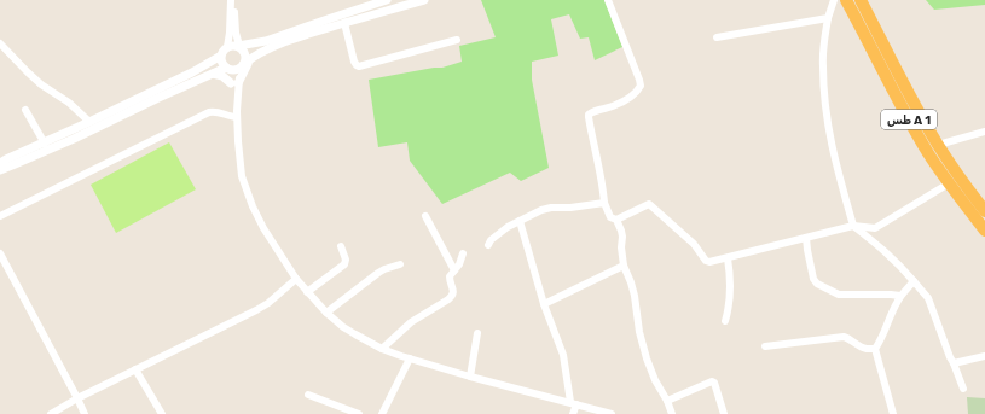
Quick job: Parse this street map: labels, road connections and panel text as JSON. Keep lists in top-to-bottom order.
{
  "streets": {
    "highway": ["طس A 1"]
  }
}
